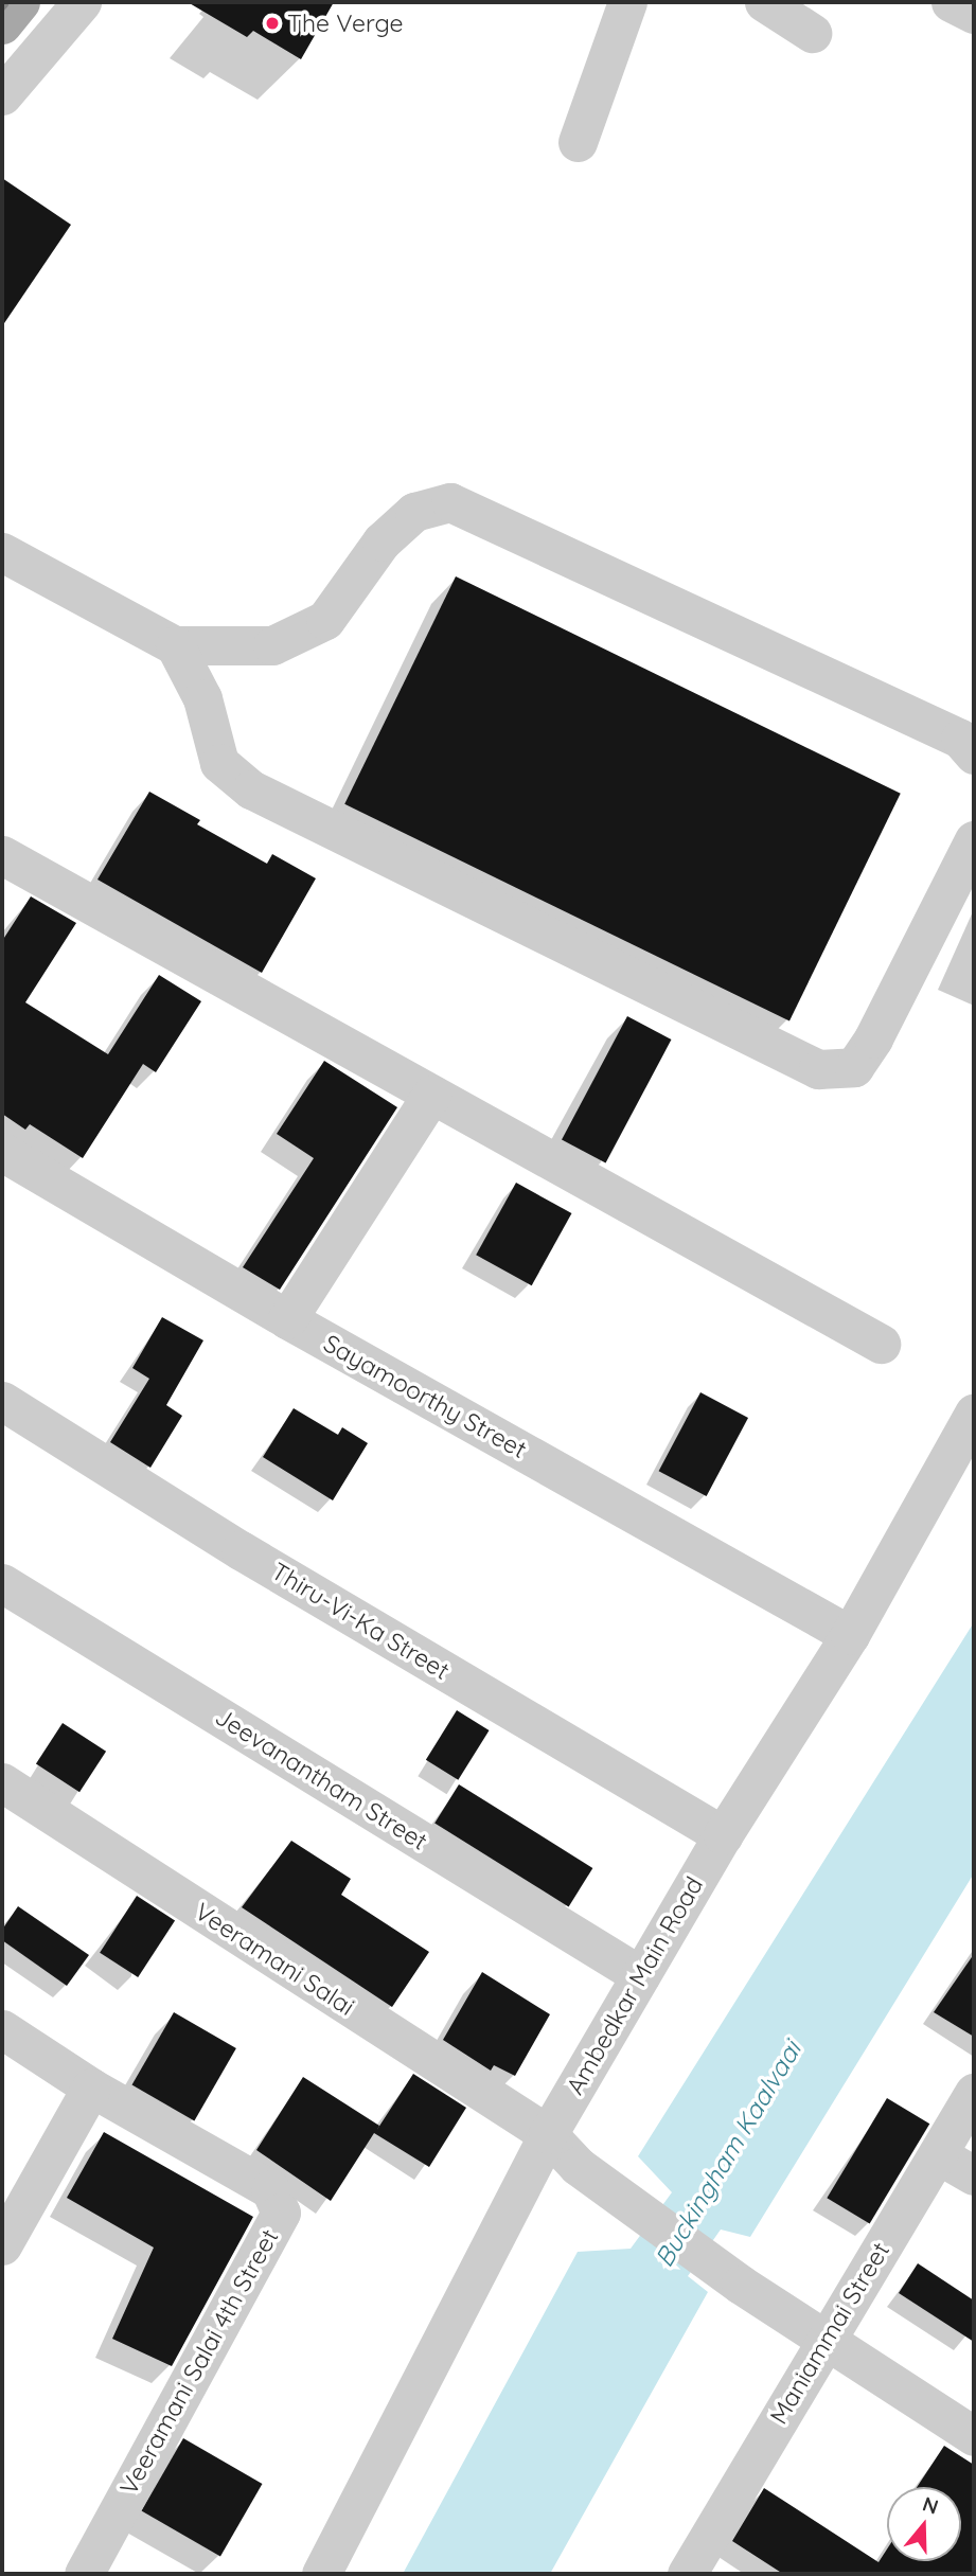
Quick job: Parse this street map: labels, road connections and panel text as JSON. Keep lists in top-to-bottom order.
{
  "streets": {
    "street": [
      "Sayamoorthy Street",
      "Thiru-Vi-Ka Street",
      "Jeevanantham Street",
      "Veeramani Salai",
      "Ambedkar Main Road",
      "Maniammai Street",
      "Veeramani Salai 4th Street"
    ]
  },
  "crossings": [
    ["Sayamoorthy Street", "Ambedkar Main Road"],
    ["Thiru-Vi-Ka Street", "Ambedkar Main Road"],
    ["Jeevanantham Street", "Ambedkar Main Road"],
    ["Veeramani Salai", "Ambedkar Main Road"],
    ["Veeramani Salai", "Maniammai Street"]
  ],
  "water": ["Buckingham Kaalvaai"],
  "places": ["The Verge"],
  "north": "top"
}
